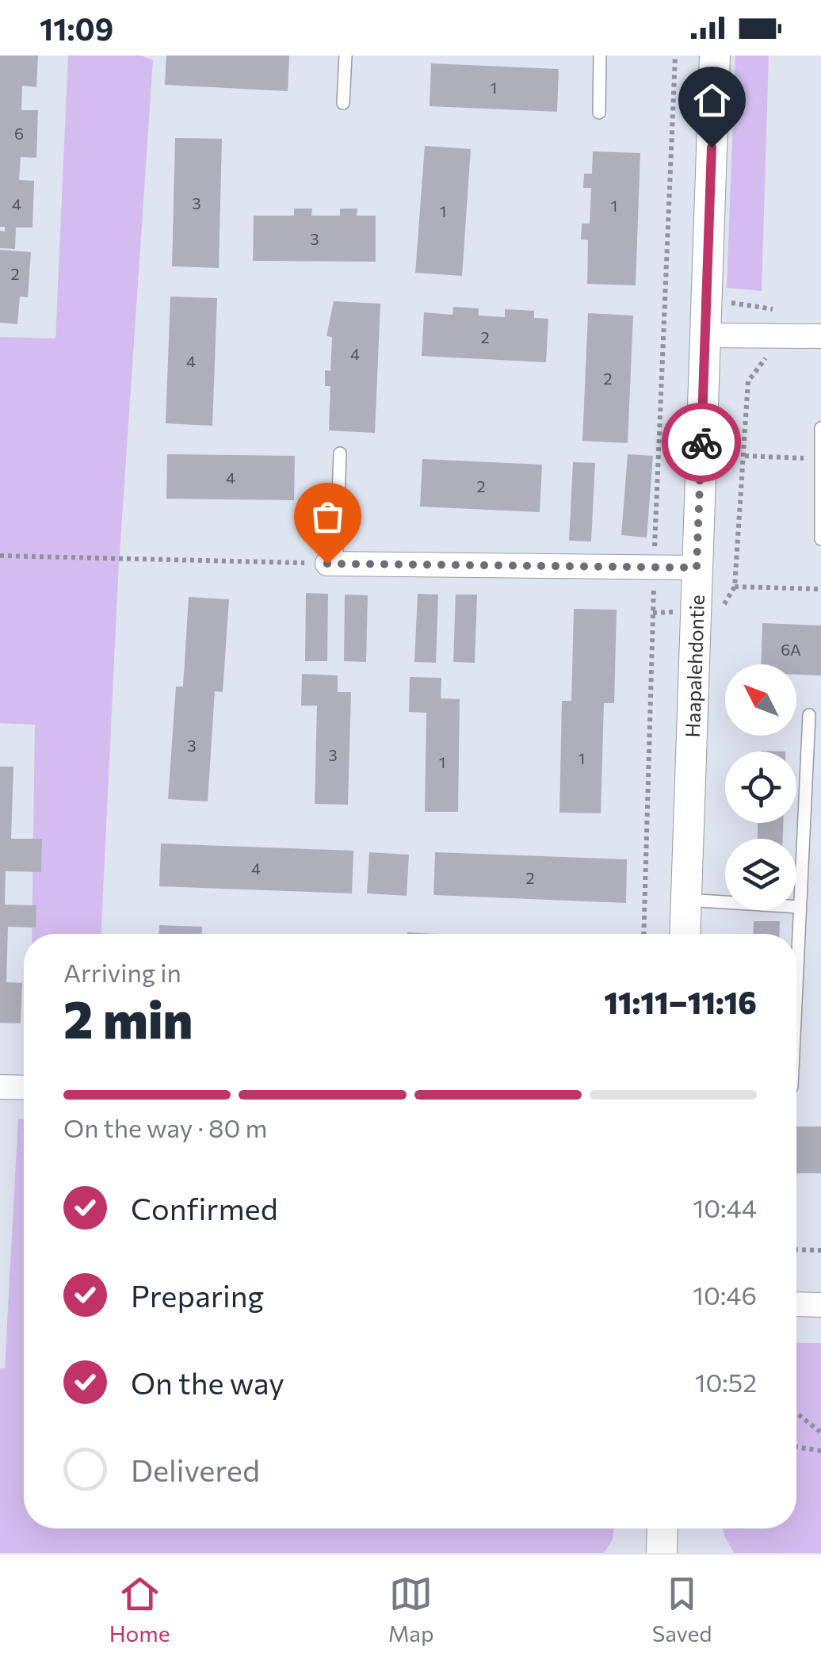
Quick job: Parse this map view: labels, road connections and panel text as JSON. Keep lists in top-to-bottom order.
{
  "streets": {
    "street": ["Haapalehdontie"]
  },
  "house_numbers": [
    "1",
    "6",
    "3",
    "4",
    "1",
    "1",
    "3",
    "2",
    "2",
    "4",
    "4",
    "2",
    "4",
    "2",
    "6A",
    "3",
    "3",
    "1",
    "1",
    "4",
    "2"
  ],
  "north": "top left",
  "page": {
    "status": "11:09",
    "heading": ["2 min", "Arriving in", "11:11–11:16"],
    "bar": "On the way · 80 m",
    "list": [
      ["Confirmed", "10:44"],
      ["Preparing", "10:46"],
      ["On the way", "10:52"],
      "Delivered"
    ],
    "tabs": ["Home", "Map", "Saved"]
  }
}
